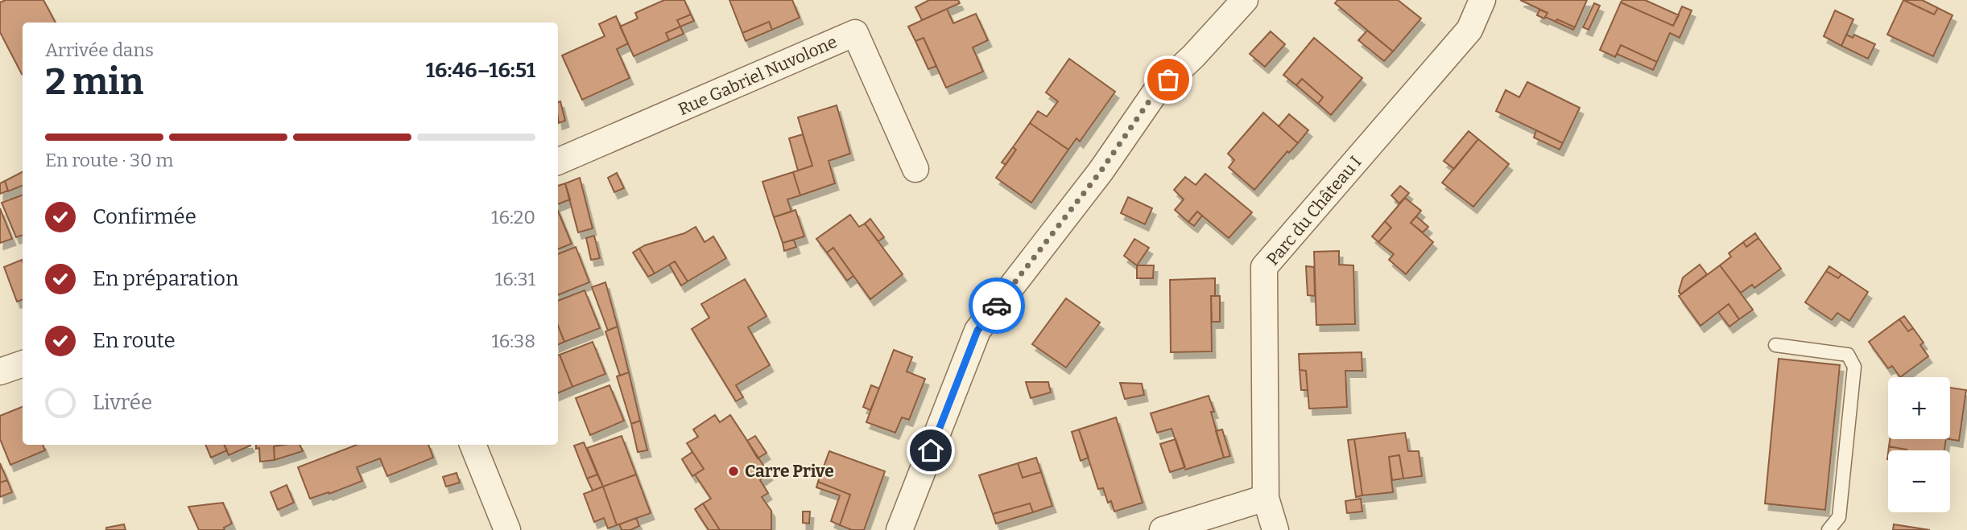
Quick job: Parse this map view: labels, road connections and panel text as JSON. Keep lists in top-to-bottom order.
{
  "streets": {
    "street": ["Rue Gabriel Nuvolone", "Parc du Château I"]
  },
  "places": ["Carre Prive"],
  "page": {
    "heading": ["2 min", "Arrivée dans", "16:46–16:51"],
    "bar": "En route · 30 m",
    "list": [
      ["Confirmée", "16:20"],
      ["En préparation", "16:31"],
      ["En route", "16:38"],
      "Livrée"
    ],
    "map_buttons": ["+", "−"]
  }
}
